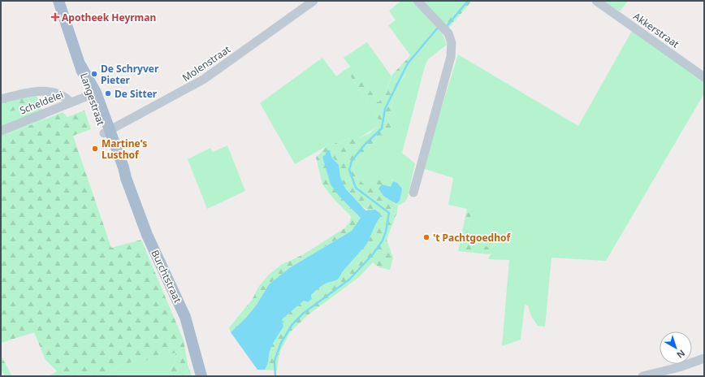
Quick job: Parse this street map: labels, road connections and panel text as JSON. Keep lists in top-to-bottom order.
{
  "streets": {
    "main road": ["Langestraat", "Burchtstraat"],
    "street": ["Akkerstraat", "Molenstraat", "Scheldelei"]
  },
  "crossings": [
    ["Molenstraat", "Langestraat"],
    ["Molenstraat", "Burchtstraat"],
    ["Langestraat", "Scheldelei"],
    ["Langestraat", "Burchtstraat"]
  ],
  "places": {
    "health": ["Apotheek Heyrman"],
    "other": [
      "De Schryver Pieter",
      "De Sitter",
      "Martine's Lusthof",
      "'t Pachtgoedhof"
    ]
  },
  "north": "bottom right"
}
